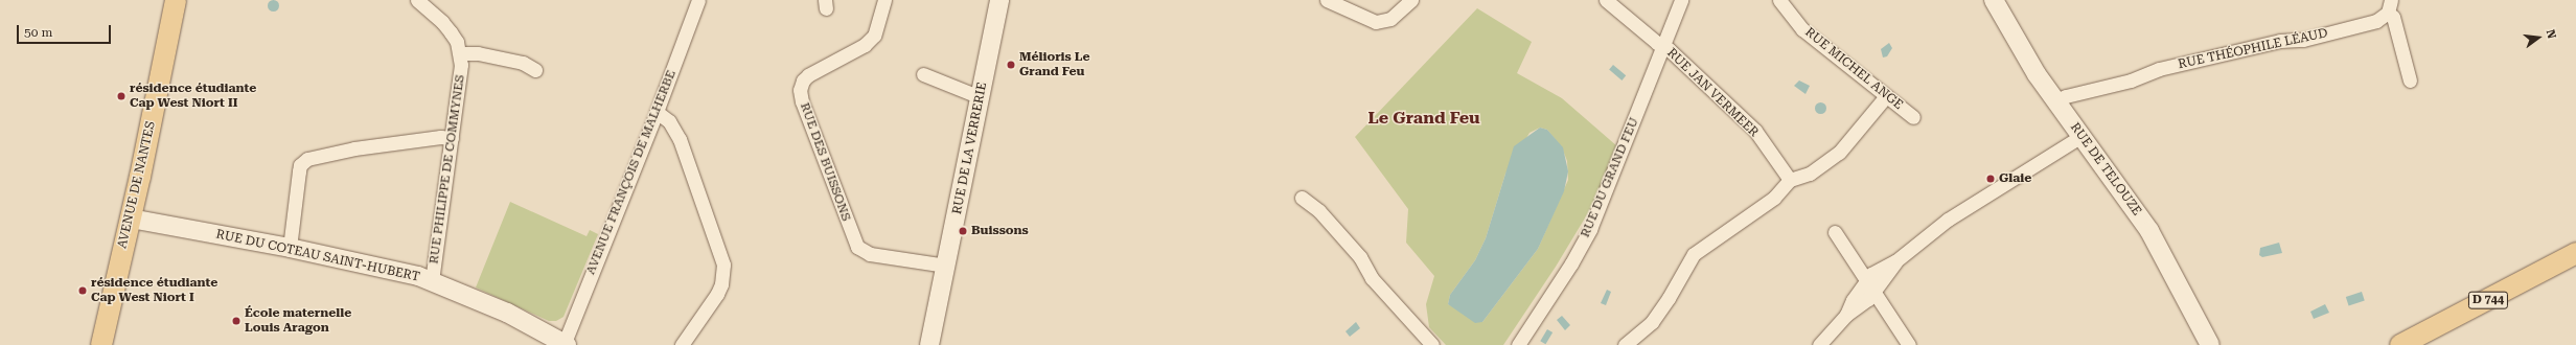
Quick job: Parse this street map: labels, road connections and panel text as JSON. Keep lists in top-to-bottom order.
{
  "streets": {
    "main road": ["AVENUE DE NANTES", "D 744"],
    "street": [
      "RUE THÉOPHILE LÉAUD",
      "RUE MICHEL ANGE",
      "RUE JAN VERMEER",
      "RUE DE LA VERRERIE",
      "RUE DES BUISSONS",
      "RUE PHILIPPE DE COMMYNES",
      "RUE DE TELOUZE",
      "AVENUE FRANÇOIS DE MALHERBE",
      "RUE DU GRAND FEU",
      "RUE DU COTEAU SAINT-HUBERT"
    ]
  },
  "crossings": [
    ["RUE THÉOPHILE LÉAUD", "RUE DE TELOUZE"],
    ["RUE JAN VERMEER", "RUE DU GRAND FEU"],
    ["RUE DE LA VERRERIE", "RUE DES BUISSONS"],
    ["RUE PHILIPPE DE COMMYNES", "RUE DU COTEAU SAINT-HUBERT"],
    ["AVENUE FRANÇOIS DE MALHERBE", "RUE DU COTEAU SAINT-HUBERT"],
    ["AVENUE DE NANTES", "RUE DU COTEAU SAINT-HUBERT"]
  ],
  "districts": ["Le Grand Feu"],
  "places": [
    "Mélioris Le Grand Feu",
    "résidence étudiante Cap West Niort II",
    "Glaie",
    "Buissons",
    "résidence étudiante Cap West Niort I",
    "École maternelle Louis Aragon"
  ],
  "scale_bar": "50 m",
  "north": "right"
}
